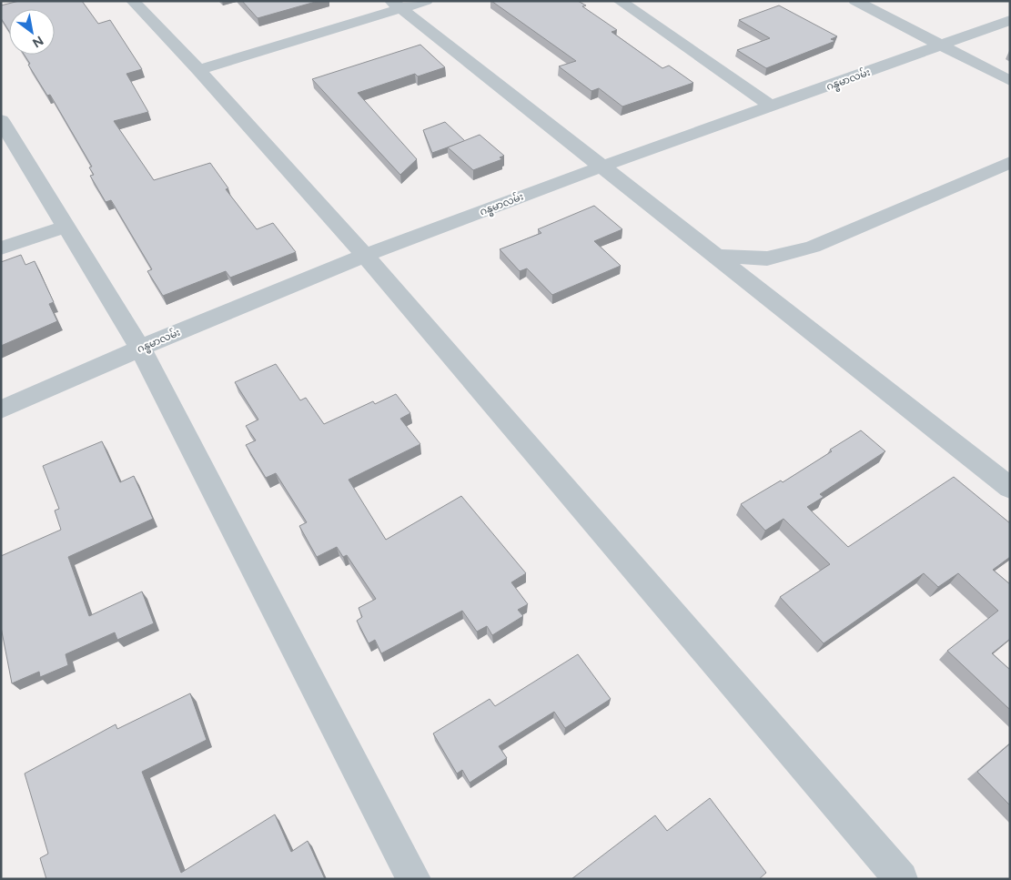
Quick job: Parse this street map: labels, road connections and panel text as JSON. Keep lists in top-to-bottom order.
{
  "streets": {
    "street": ["ဂန္ဓမာလမ်း"]
  },
  "north": "bottom right"
}
